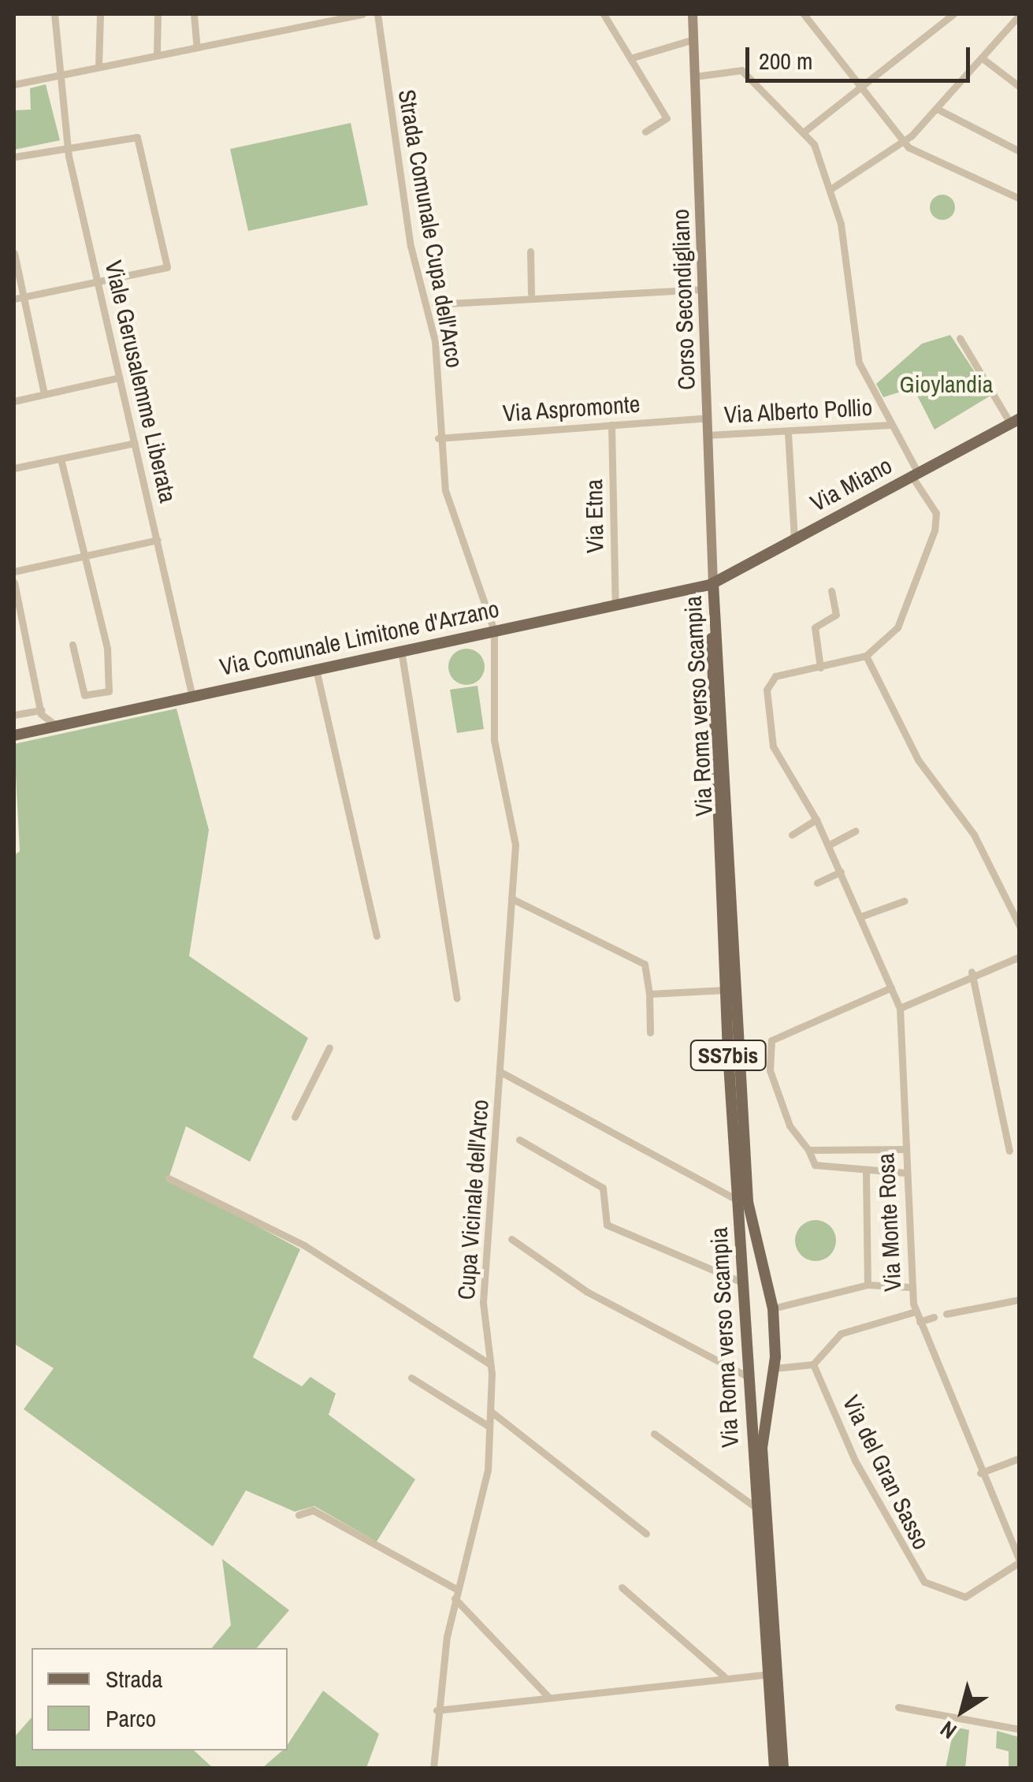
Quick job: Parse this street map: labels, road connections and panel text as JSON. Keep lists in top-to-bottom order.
{
  "streets": {
    "main road": [
      "Corso Secondigliano",
      "Via Miano",
      "Via Comunale Limitone d'Arzano",
      "Via Roma verso Scampia",
      "SS7bis"
    ],
    "street": [
      "Strada Comunale Cupa dell'Arco",
      "Viale Gerusalemme Liberata",
      "Via Aspromonte",
      "Via Alberto Pollio",
      "Via Etna",
      "Cupa Vicinale dell'Arco",
      "Via Monte Rosa",
      "Via del Gran Sasso"
    ]
  },
  "crossings": [
    ["Strada Comunale Cupa dell'Arco", "Via Aspromonte"],
    ["Strada Comunale Cupa dell'Arco", "Via Comunale Limitone d'Arzano"],
    ["Strada Comunale Cupa dell'Arco", "Cupa Vicinale dell'Arco"],
    ["Corso Secondigliano", "Via Aspromonte"],
    ["Corso Secondigliano", "Via Alberto Pollio"],
    ["Corso Secondigliano", "Via Miano"],
    ["Corso Secondigliano", "Via Comunale Limitone d'Arzano"],
    ["Corso Secondigliano", "Via Roma verso Scampia"],
    ["Viale Gerusalemme Liberata", "Via Comunale Limitone d'Arzano"],
    ["Via Aspromonte", "Via Etna"],
    ["Via Miano", "Via Comunale Limitone d'Arzano"],
    ["Via Miano", "Via Roma verso Scampia"],
    ["Via Etna", "Via Comunale Limitone d'Arzano"],
    ["Via Comunale Limitone d'Arzano", "Via Roma verso Scampia"],
    ["Via Comunale Limitone d'Arzano", "Cupa Vicinale dell'Arco"],
    ["Via Monte Rosa", "Via del Gran Sasso"]
  ],
  "parks": ["Gioylandia"],
  "legend": ["Strada", "Parco"],
  "scale_bar": "200 m",
  "north": "bottom left"
}
